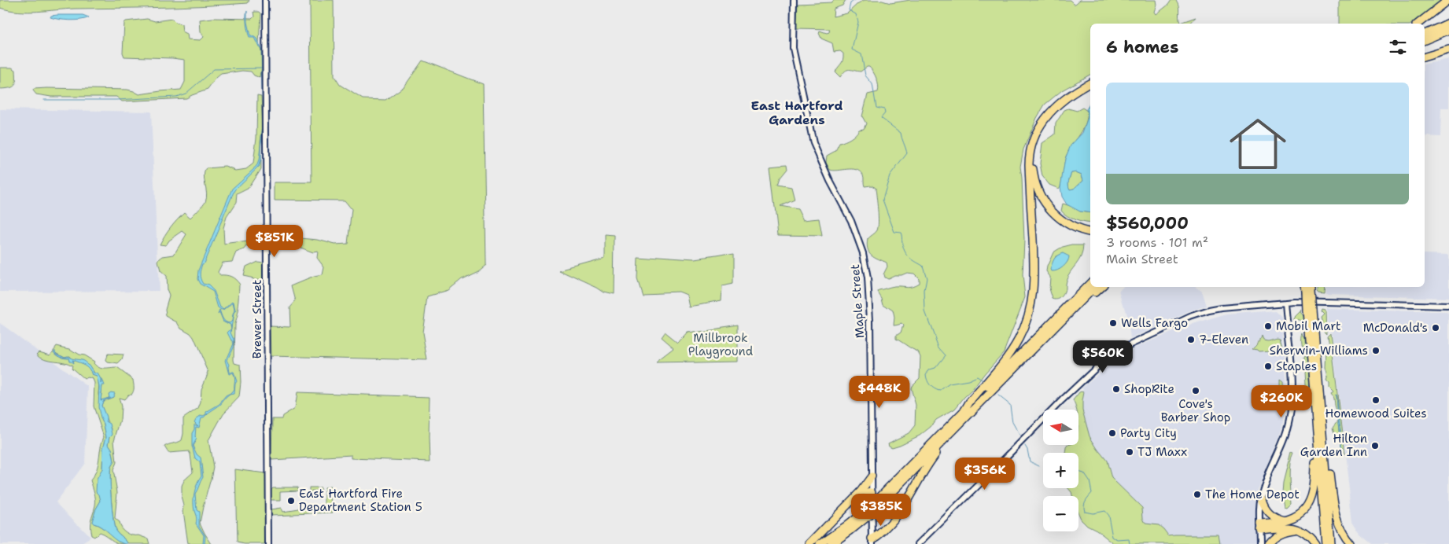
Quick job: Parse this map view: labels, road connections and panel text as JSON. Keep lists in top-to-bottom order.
{
  "streets": {
    "main road": ["Maple Street", "Brewer Street"]
  },
  "districts": ["East Hartford Gardens"],
  "parks": ["Millbrook Playground"],
  "places": [
    "Wells Fargo",
    "Mobil Mart",
    "McDonald's",
    "7-Eleven",
    "Sherwin-Williams",
    "Staples",
    "ShopRite",
    "Cove's Barber Shop",
    "Homewood Suites",
    "Party City",
    "Hilton Garden Inn",
    "TJ Maxx",
    "The Home Depot",
    "East Hartford Fire Department Station 5"
  ],
  "north": "left",
  "page": {
    "heading": "6 homes",
    "list": [
      {
        "name": "$560,000",
        "note": "3 rooms · 101 m² · Main Street"
      }
    ],
    "price": [
      "$851K",
      "$560K",
      "$448K",
      "$260K",
      "$356K",
      "$385K"
    ],
    "map_buttons": ["+", "−"]
  }
}
